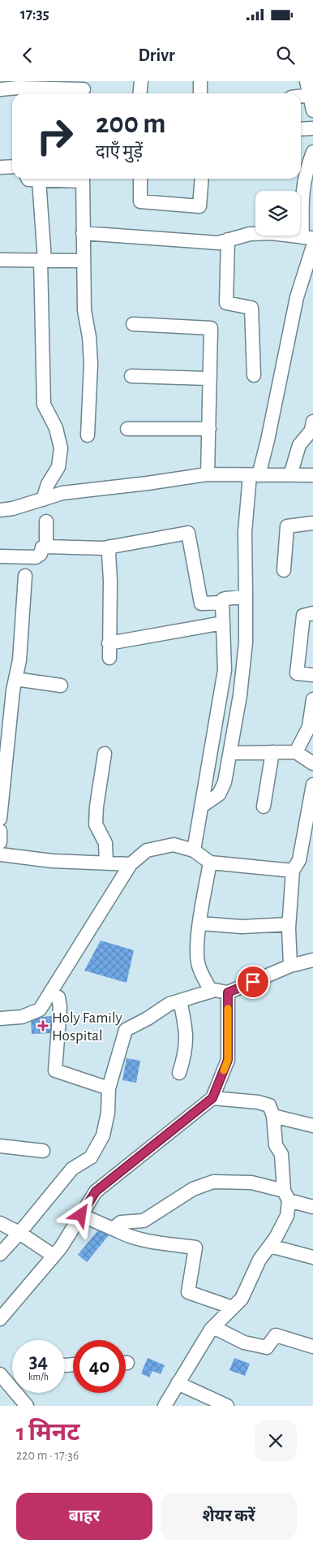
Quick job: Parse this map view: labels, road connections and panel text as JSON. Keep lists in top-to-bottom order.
{
  "places": {
    "health": ["Holy Family Hospital"]
  },
  "page": {
    "status": "17:35",
    "header": "Drivr",
    "turn": ["200 m", "दाएँ मुड़ें"],
    "speed": "34 km/h",
    "limit": "40",
    "heading": ["1 मिनट", "220 m · 17:36"],
    "buttons": ["बाहर", "शेयर करें"]
  }
}
